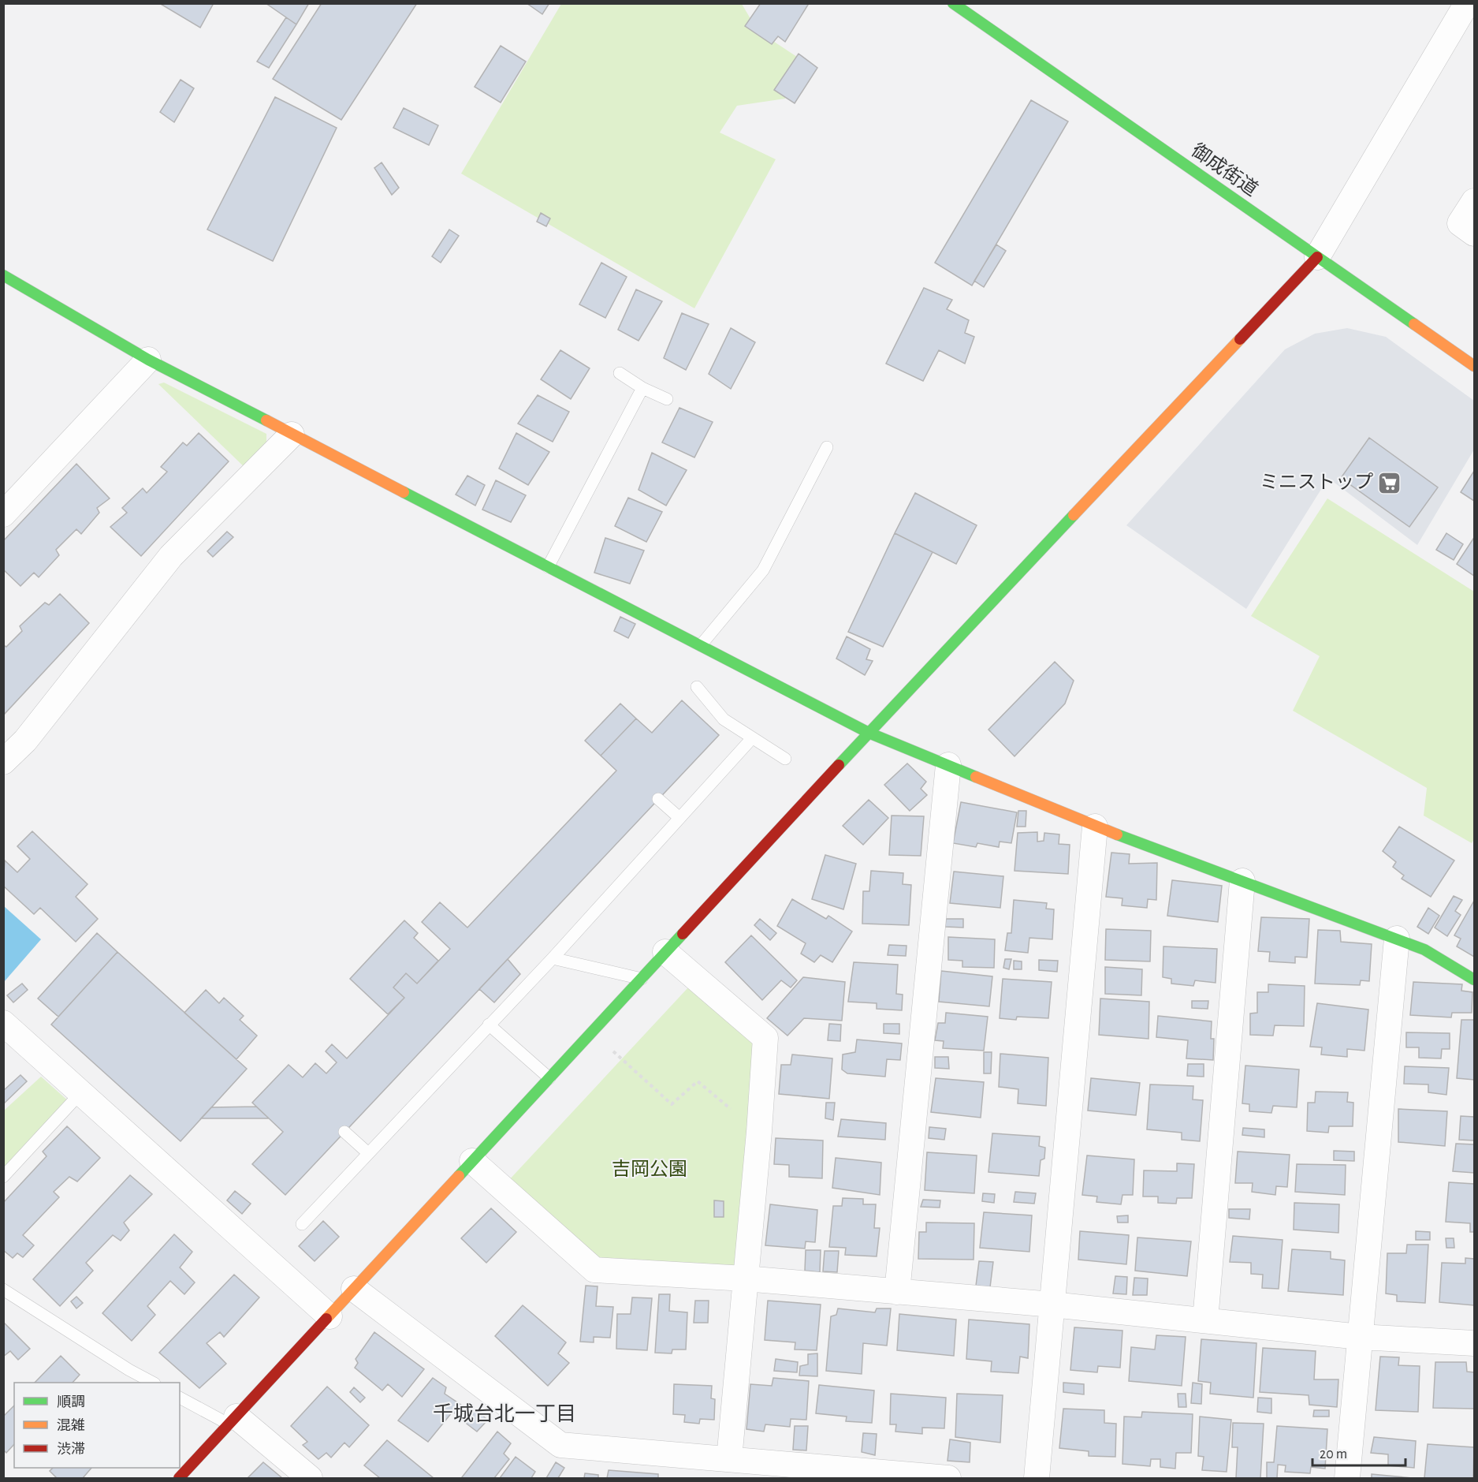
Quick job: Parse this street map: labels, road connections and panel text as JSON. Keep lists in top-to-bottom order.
{
  "streets": {
    "street": ["御成街道"]
  },
  "districts": ["千城台北一丁目"],
  "parks": ["吉岡公園"],
  "places": {
    "supermarket": ["ミニストップ"]
  },
  "legend": ["順調", "混雑", "渋滞"],
  "scale_bar": "20 m"
}
